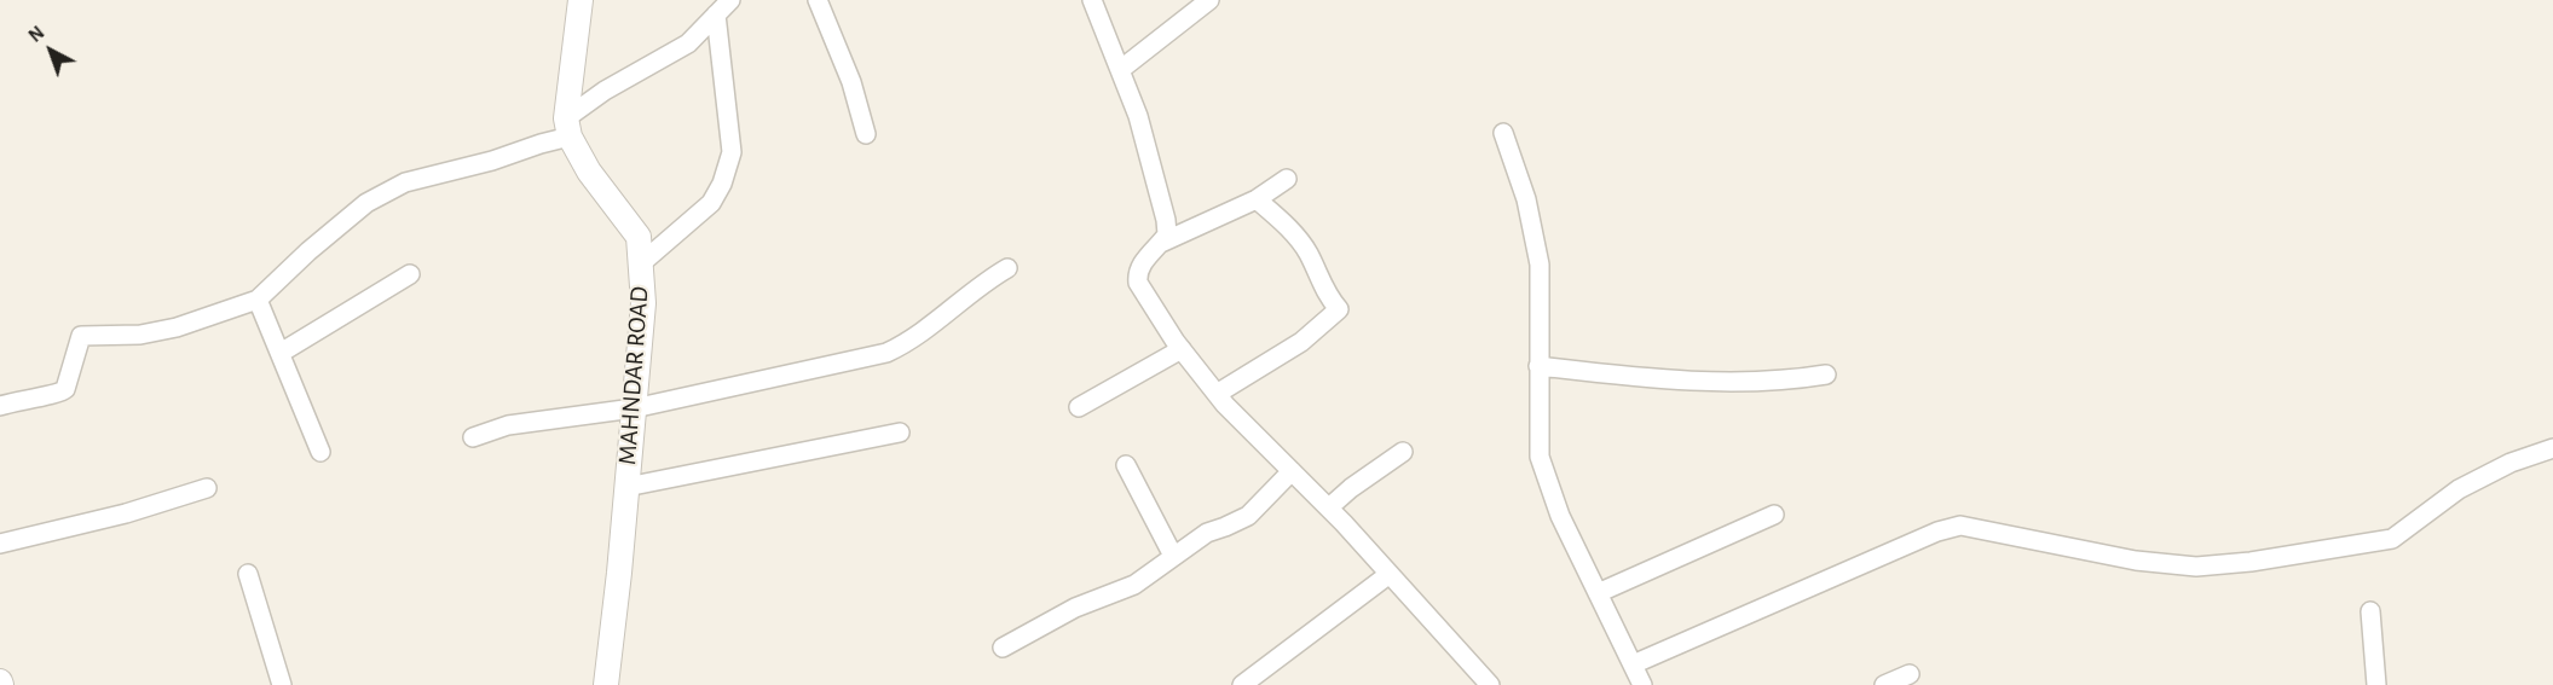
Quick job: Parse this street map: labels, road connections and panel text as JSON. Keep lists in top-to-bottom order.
{
  "streets": {
    "street": ["MAHNDAR ROAD"]
  },
  "north": "top left"
}
